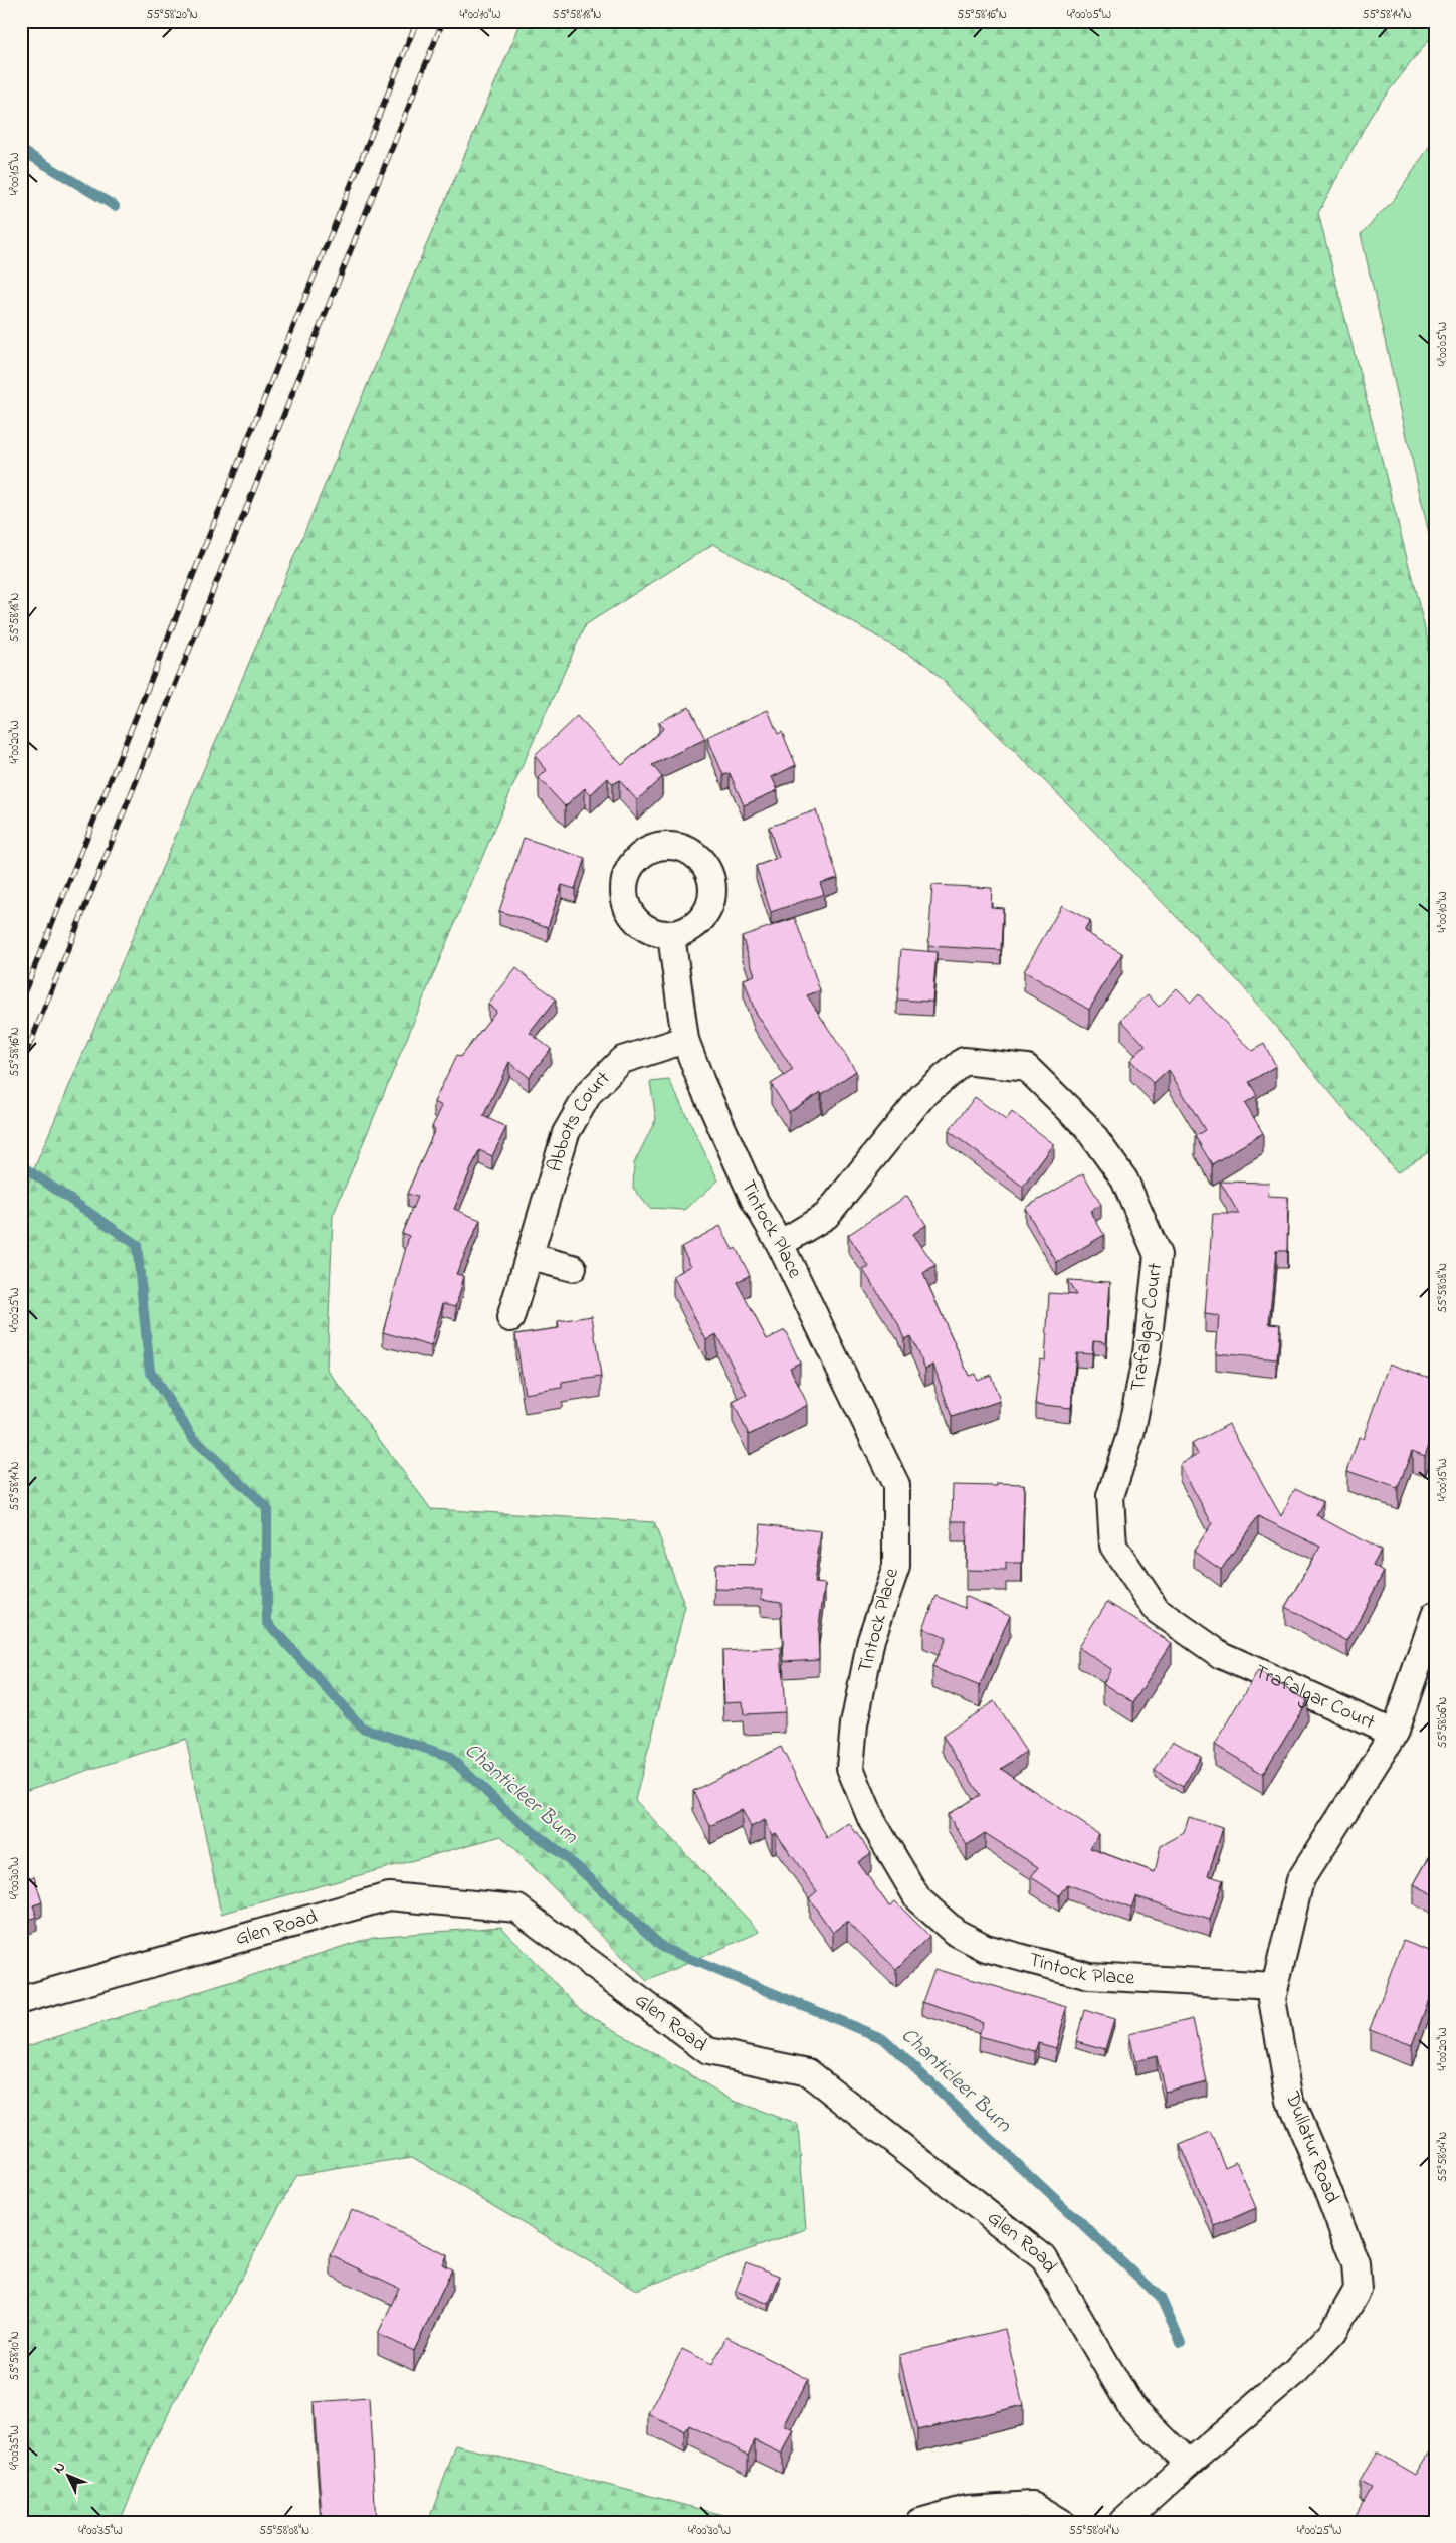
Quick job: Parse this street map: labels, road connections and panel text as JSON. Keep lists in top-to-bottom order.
{
  "streets": {
    "street": [
      "Abbots Court",
      "Tintock Place",
      "Trafalgar Court",
      "Glen Road",
      "Dullatur Road"
    ]
  },
  "crossings": [
    ["Abbots Court", "Tintock Place"],
    ["Tintock Place", "Trafalgar Court"],
    ["Tintock Place", "Dullatur Road"],
    ["Trafalgar Court", "Dullatur Road"],
    ["Glen Road", "Dullatur Road"]
  ],
  "water": ["Chanticleer Burn"],
  "north": "top left",
  "coordinates": [
    "55°58'20\"N",
    "4°00'10\"W",
    "55°58'18\"N",
    "55°58'16\"N",
    "4°00'05\"W",
    "55°58'14\"N",
    "4°00'15\"W",
    "4°00'20\"W",
    "55°58'08\"N",
    "4°00'25\"W",
    "55°58'06\"N",
    "4°00'30\"W",
    "55°58'04\"N",
    "55°58'10\"N",
    "4°00'35\"W"
  ]
}
